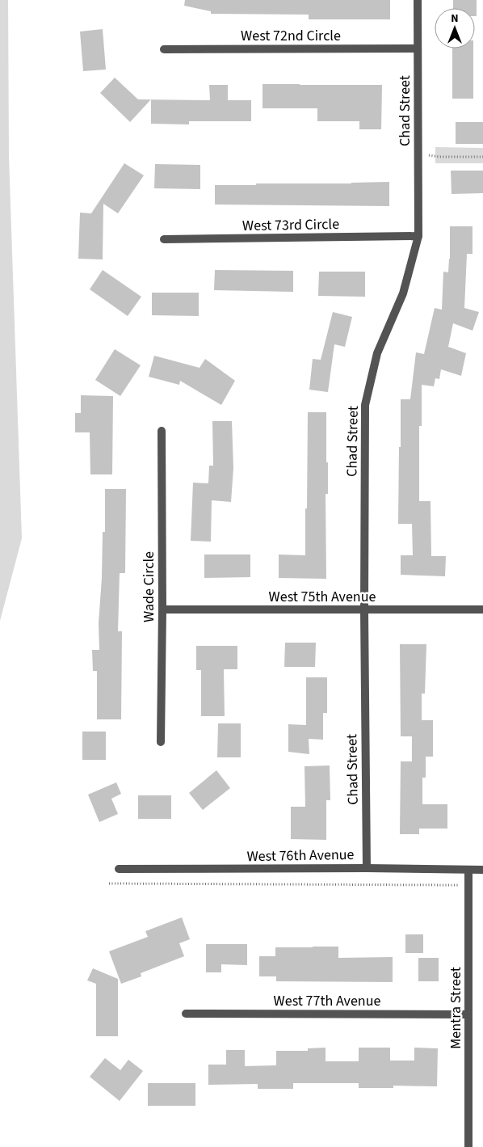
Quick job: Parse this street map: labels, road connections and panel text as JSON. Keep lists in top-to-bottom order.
{
  "streets": {
    "street": [
      "West 72nd Circle",
      "Chad Street",
      "West 73rd Circle",
      "Wade Circle",
      "West 75th Avenue",
      "West 76th Avenue",
      "West 77th Avenue",
      "Mentra Street"
    ]
  },
  "crossings": [
    ["West 72nd Circle", "Chad Street"],
    ["Chad Street", "West 73rd Circle"],
    ["Chad Street", "West 75th Avenue"],
    ["Chad Street", "West 76th Avenue"],
    ["Wade Circle", "West 75th Avenue"],
    ["West 76th Avenue", "Mentra Street"],
    ["West 77th Avenue", "Mentra Street"]
  ],
  "north": "top"
}
